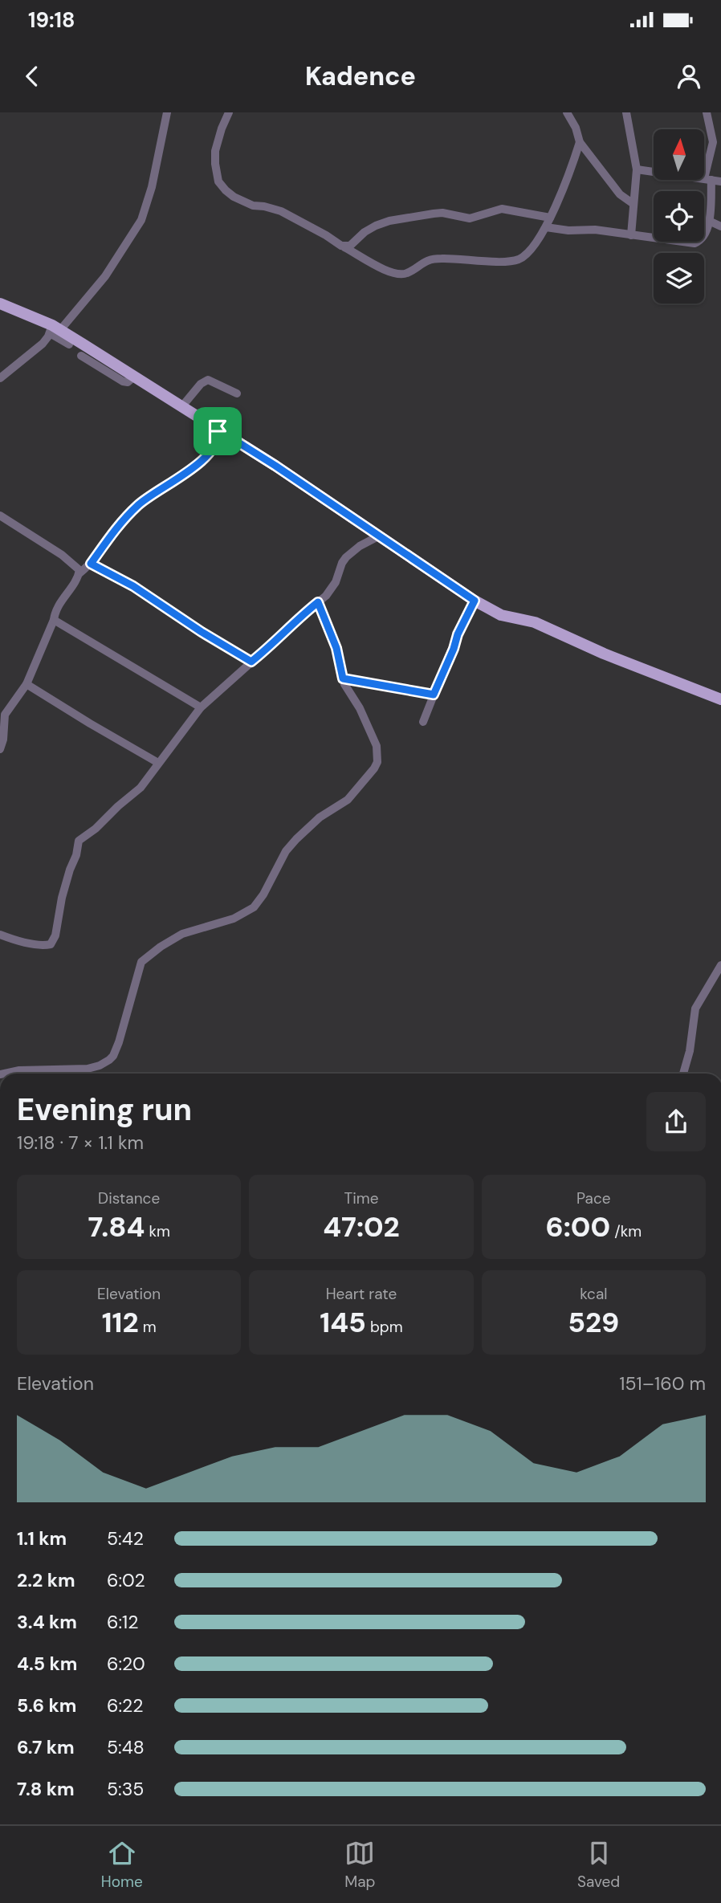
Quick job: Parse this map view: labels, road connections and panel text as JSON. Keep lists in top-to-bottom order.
{
  "north": "top",
  "page": {
    "status": "19:18",
    "header": "Kadence",
    "heading": ["Evening run", "19:18 · 7 × 1.1 km"],
    "stats": [
      ["Distance", "7.84 km"],
      ["Time", "47:02"],
      ["Pace", "6:00 /km"],
      ["Elevation", "112 m"],
      ["Heart rate", "145 bpm"],
      ["kcal", "529"]
    ],
    "chart": ["Elevation", "151–160 m"],
    "list": [
      {
        "name": "1.1 km",
        "note": "5:42"
      },
      {
        "name": "2.2 km",
        "note": "6:02"
      },
      {
        "name": "3.4 km",
        "note": "6:12"
      },
      {
        "name": "4.5 km",
        "note": "6:20"
      },
      {
        "name": "5.6 km",
        "note": "6:22"
      },
      {
        "name": "6.7 km",
        "note": "5:48"
      },
      {
        "name": "7.8 km",
        "note": "5:35"
      }
    ],
    "tabs": ["Home", "Map", "Saved"]
  }
}
